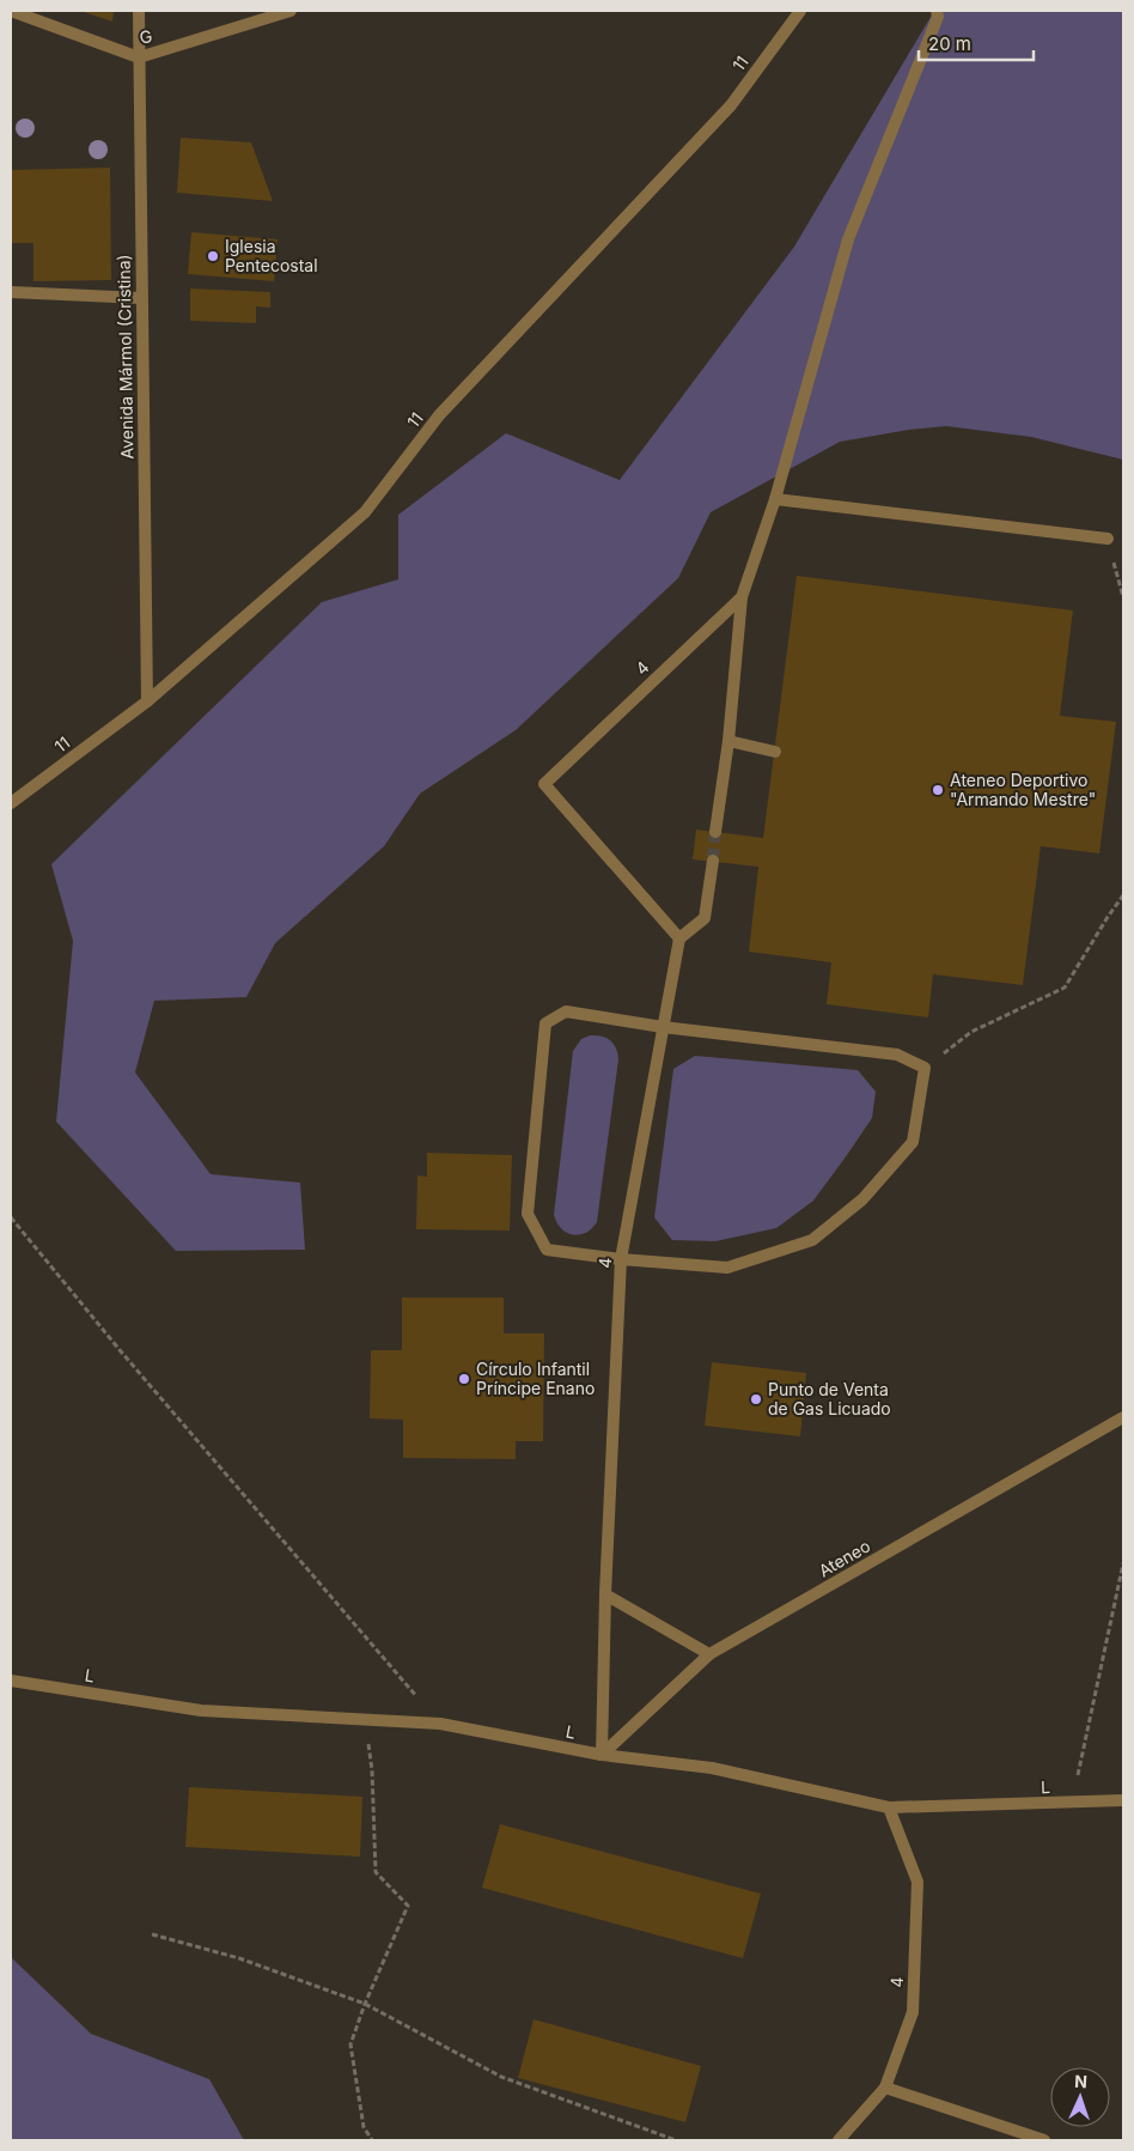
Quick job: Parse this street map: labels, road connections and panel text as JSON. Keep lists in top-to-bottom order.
{
  "streets": {
    "street": [
      "G",
      "11",
      "Avenida Mármol (Cristina)",
      "4",
      "Ateneo",
      "L"
    ]
  },
  "crossings": [
    ["G", "Avenida Mármol (Cristina)"],
    ["11", "Avenida Mármol (Cristina)"],
    ["4", "Ateneo"],
    ["4", "L"],
    ["Ateneo", "L"]
  ],
  "places": [
    "Iglesia Pentecostal",
    "Ateneo Deportivo \"Armando Mestre\"",
    "Círculo Infantil Príncipe Enano",
    "Punto de Venta de Gas Licuado"
  ],
  "scale_bar": "20 m",
  "north": "top"
}
